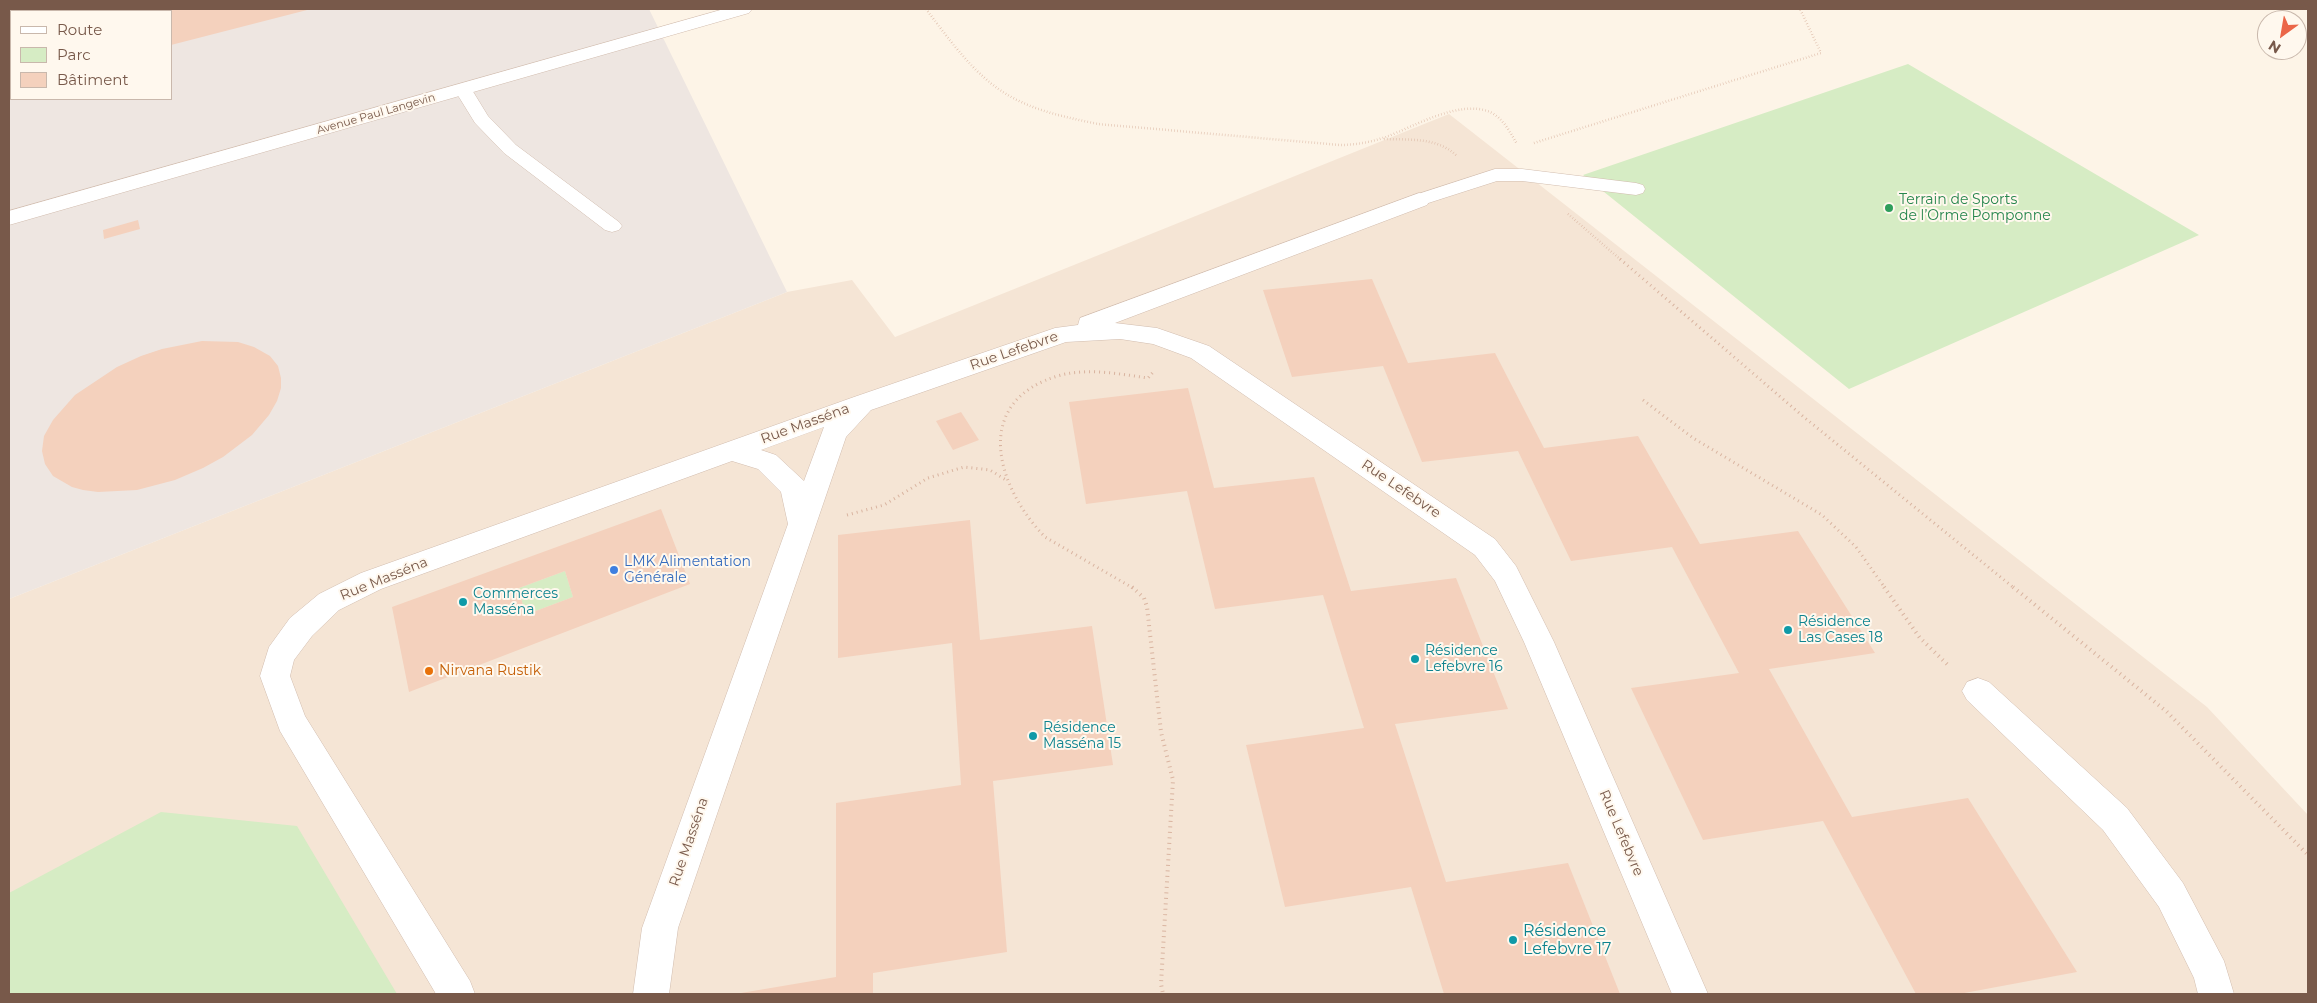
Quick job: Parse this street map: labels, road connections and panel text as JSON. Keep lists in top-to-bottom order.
{
  "streets": {
    "street": ["Avenue Paul Langevin", "Rue Lefebvre", "Rue Masséna"]
  },
  "crossings": [
    ["Rue Lefebvre", "Rue Masséna"]
  ],
  "places": [
    "Terrain de Sports de l’Orme Pomponne",
    "LMK Alimentation Générale",
    "Commerces Masséna",
    "Résidence Las Cases 18",
    "Résidence Lefebvre 16",
    "Nirvana Rustik",
    "Résidence Masséna 15",
    "Résidence Lefebvre 17"
  ],
  "legend": ["Route", "Parc", "Bâtiment"],
  "north": "bottom left"
}
